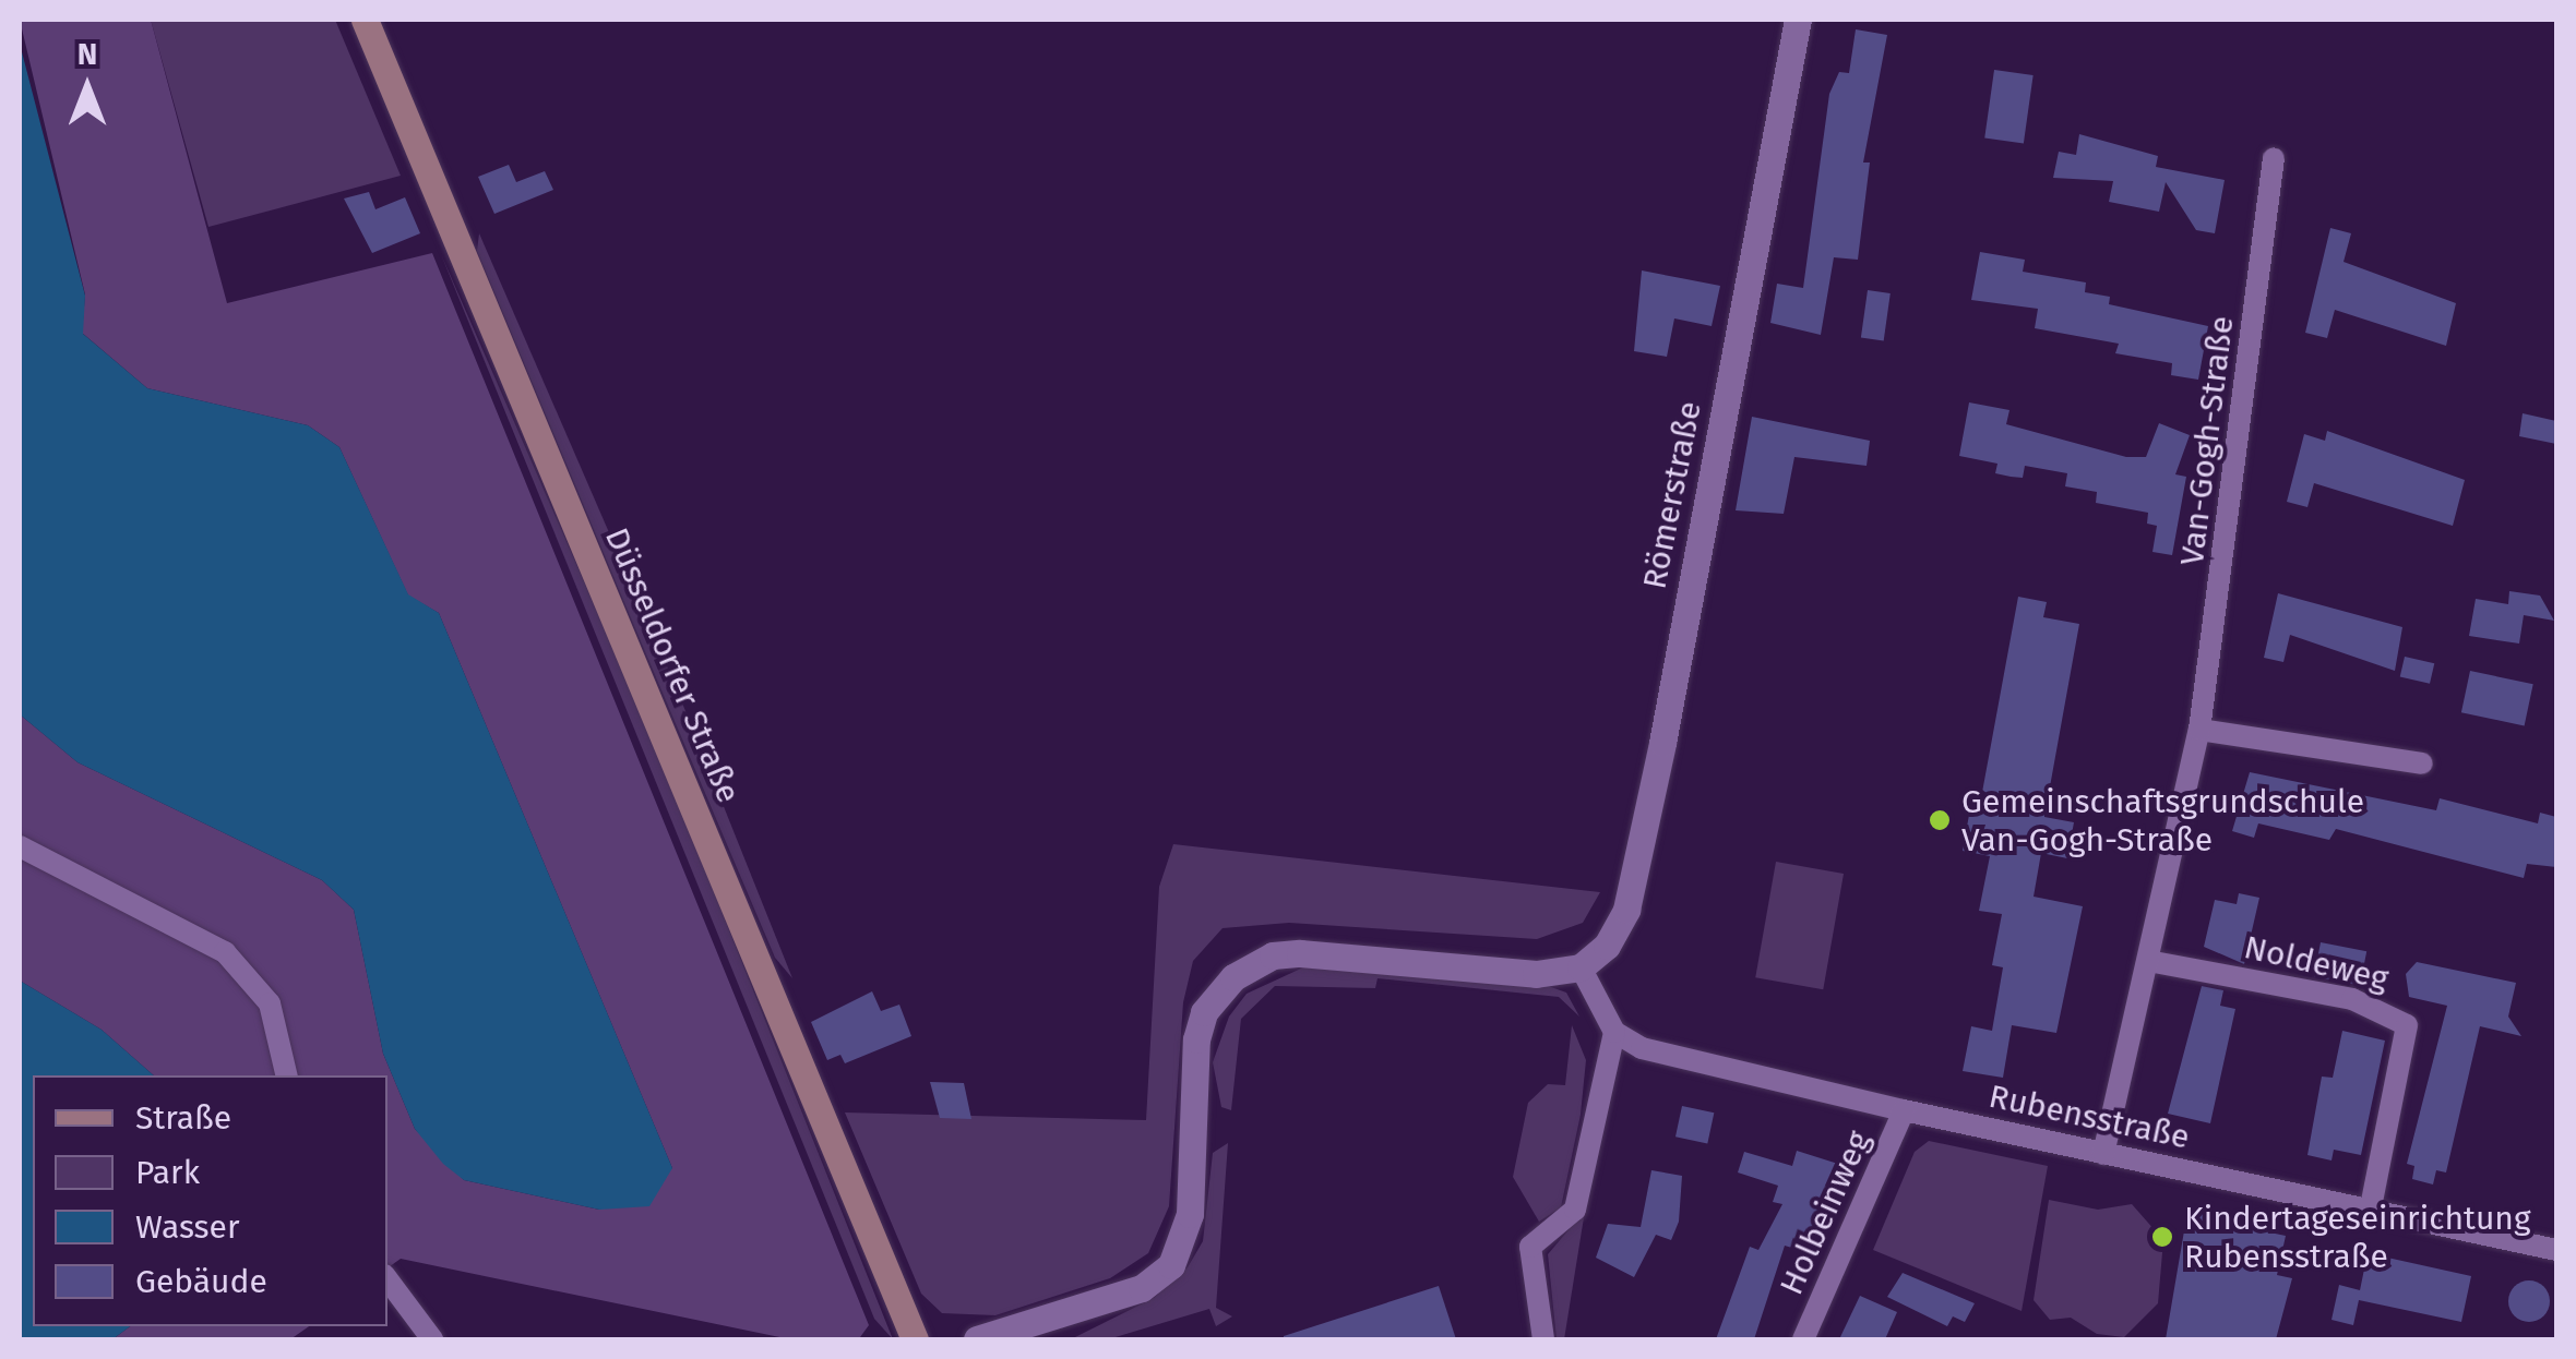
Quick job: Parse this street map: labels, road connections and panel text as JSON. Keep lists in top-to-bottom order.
{
  "streets": {
    "main road": ["Düsseldorfer Straße"],
    "street": [
      "Van-Gogh-Straße",
      "Römerstraße",
      "Noldeweg",
      "Rubensstraße",
      "Holbeinweg"
    ]
  },
  "crossings": [
    ["Van-Gogh-Straße", "Noldeweg"],
    ["Van-Gogh-Straße", "Rubensstraße"],
    ["Noldeweg", "Rubensstraße"],
    ["Rubensstraße", "Holbeinweg"]
  ],
  "places": ["Gemeinschaftsgrundschule Van-Gogh-Straße", "Kindertageseinrichtung Rubensstraße"],
  "legend": [
    "Straße",
    "Park",
    "Wasser",
    "Gebäude"
  ],
  "north": "top"
}
